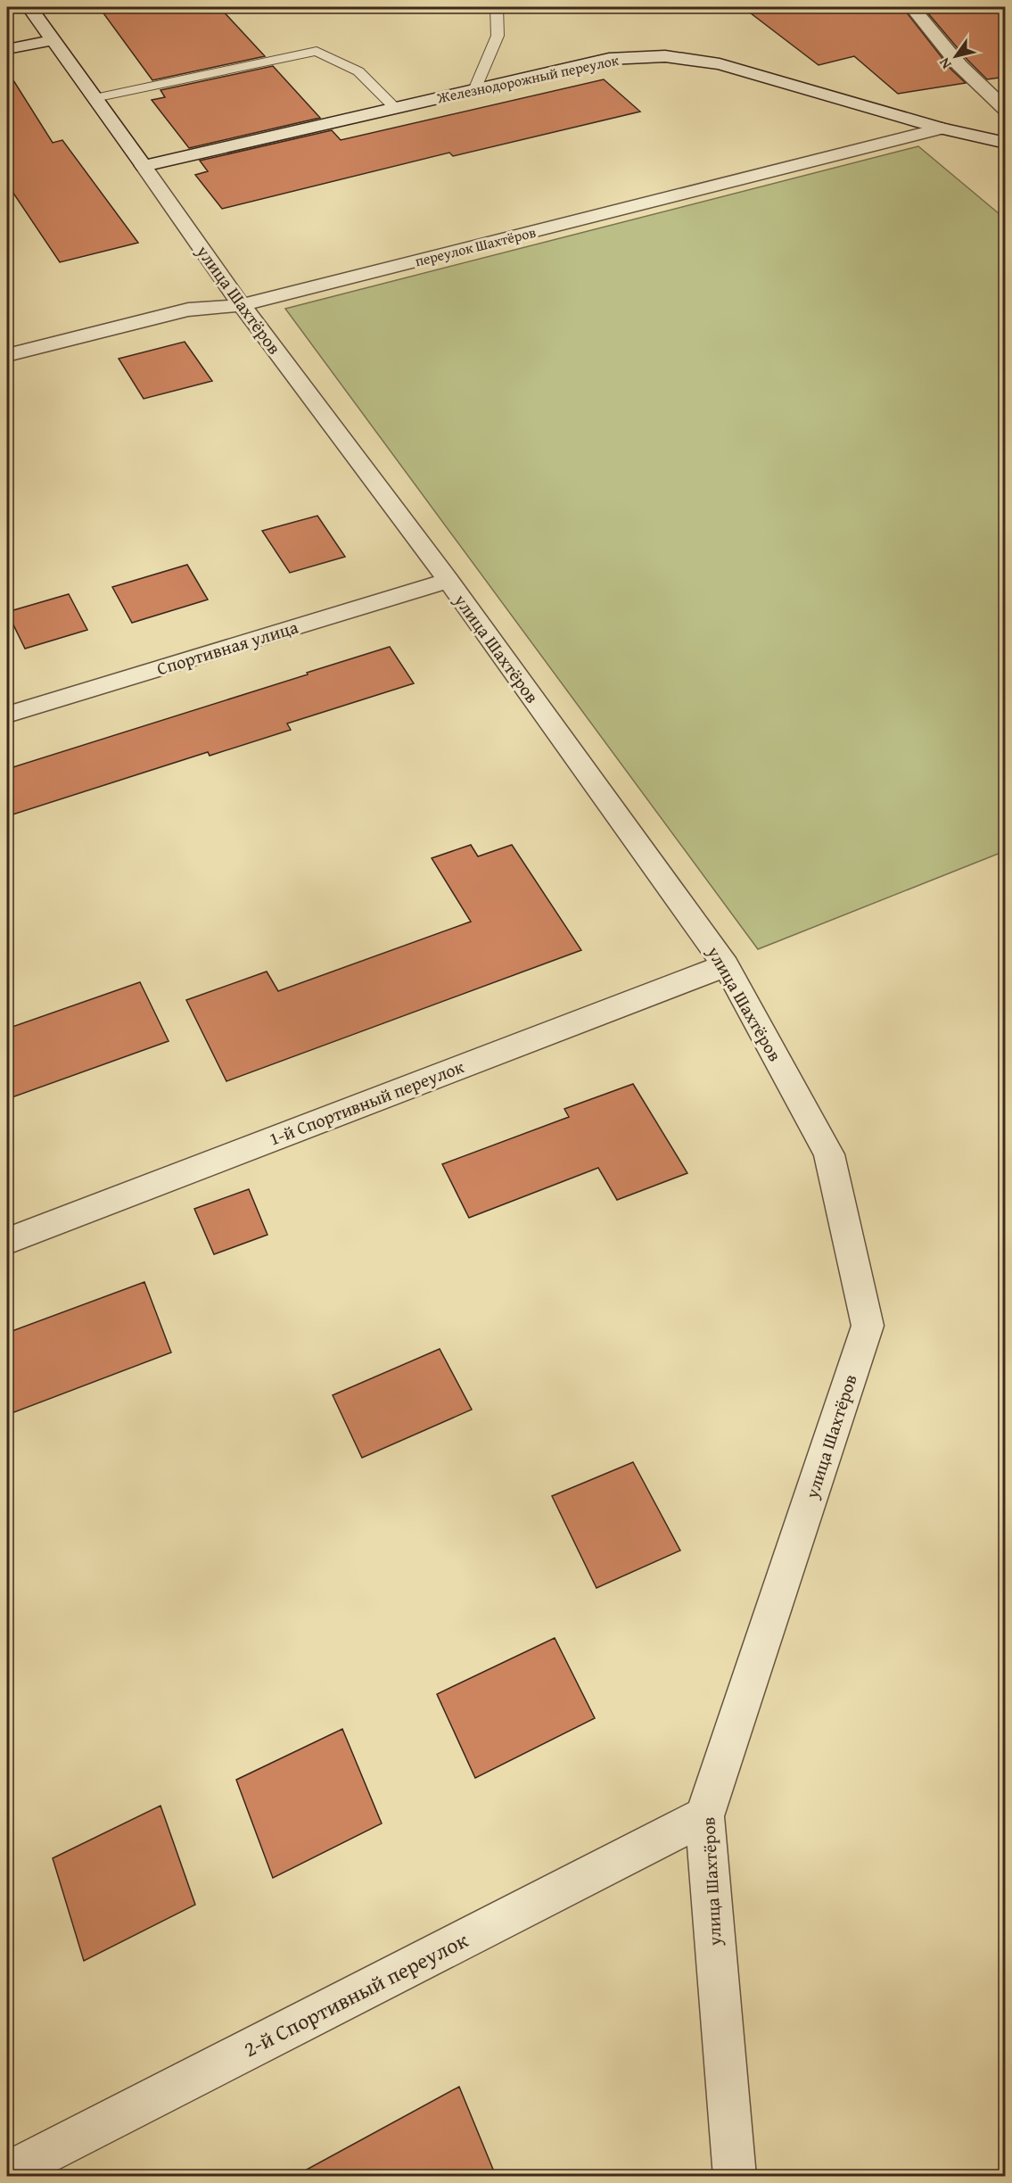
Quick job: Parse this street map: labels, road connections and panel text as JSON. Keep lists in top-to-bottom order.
{
  "streets": {
    "street": [
      "Железнодорожный переулок",
      "переулок Шахтёров",
      "улица Шахтёров",
      "Спортивная улица",
      "1-й Спортивный переулок",
      "2-й Спортивный переулок"
    ]
  },
  "crossings": [
    ["Железнодорожный переулок", "переулок Шахтёров"],
    ["Железнодорожный переулок", "улица Шахтёров"],
    ["переулок Шахтёров", "улица Шахтёров"],
    ["улица Шахтёров", "Спортивная улица"],
    ["улица Шахтёров", "1-й Спортивный переулок"],
    ["улица Шахтёров", "2-й Спортивный переулок"]
  ],
  "north": "bottom left"
}
